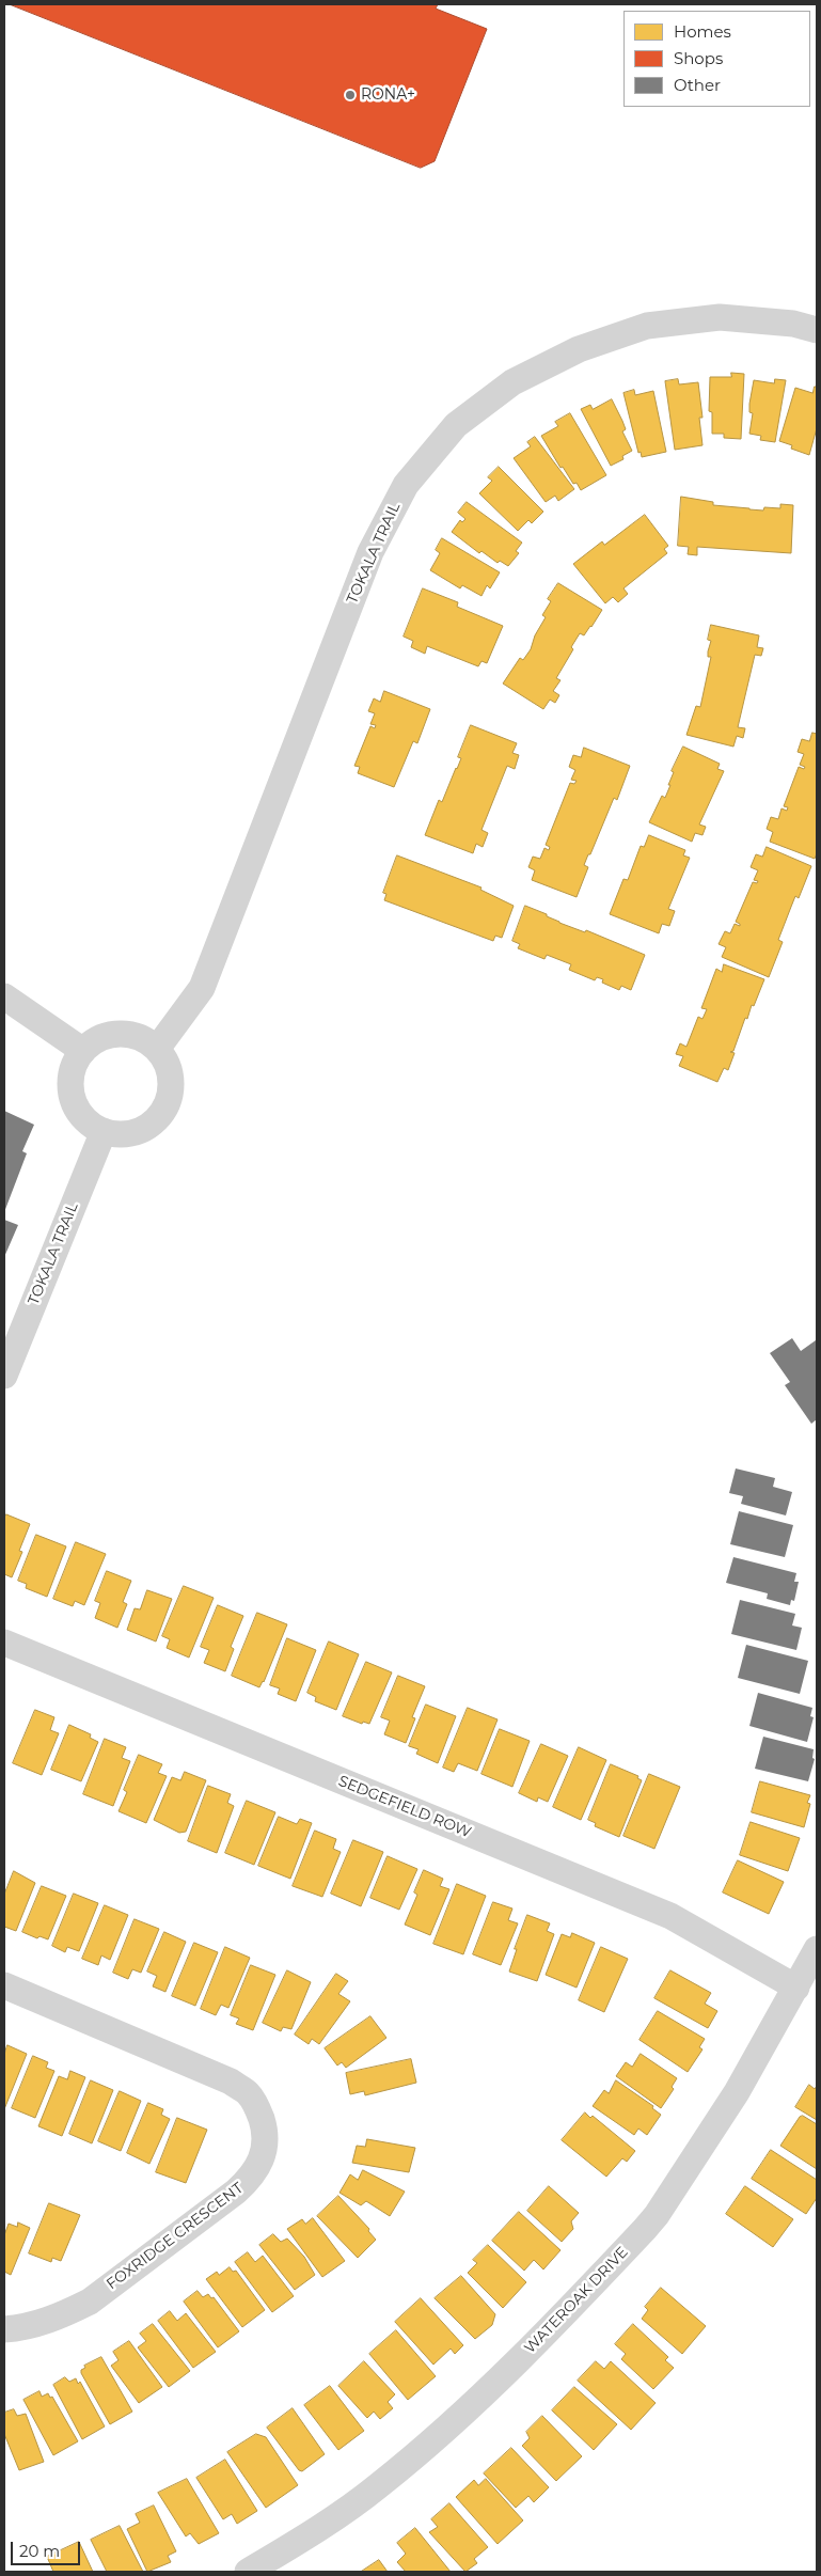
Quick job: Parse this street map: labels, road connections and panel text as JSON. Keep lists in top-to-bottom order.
{
  "streets": {
    "street": [
      "TOKALA TRAIL",
      "SEDGEFIELD ROW",
      "FOXRIDGE CRESCENT",
      "WATEROAK DRIVE"
    ]
  },
  "crossings": [
    ["SEDGEFIELD ROW", "WATEROAK DRIVE"]
  ],
  "places": ["RONA+"],
  "legend": ["Homes", "Shops", "Other"],
  "scale_bar": "20 m"
}
